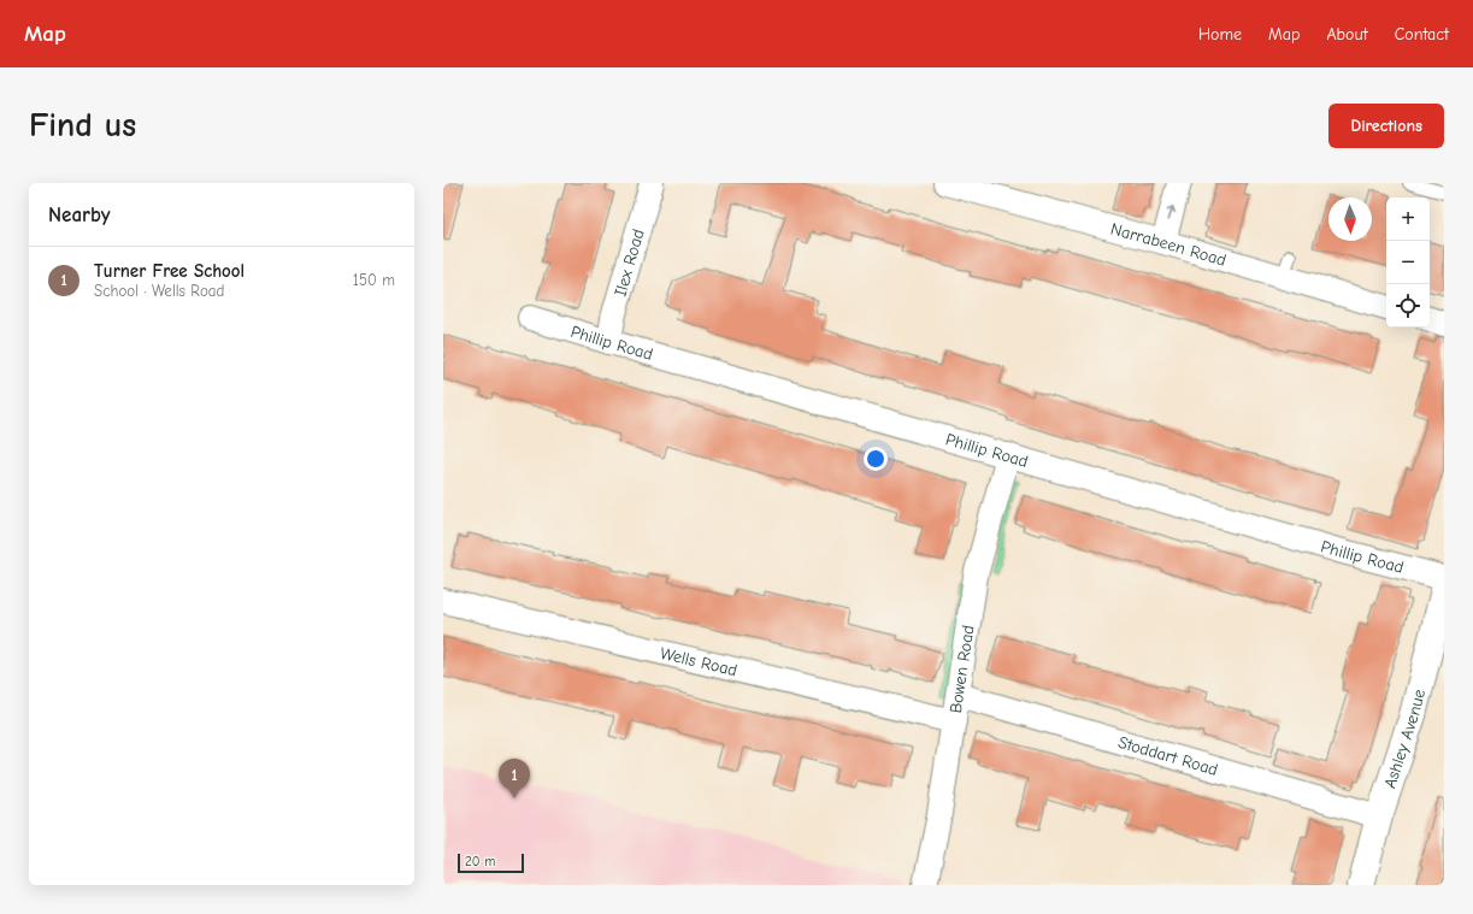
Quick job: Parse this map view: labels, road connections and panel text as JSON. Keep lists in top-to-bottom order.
{
  "streets": {
    "street": [
      "Narrabeen Road",
      "Ilex Road",
      "Phillip Road",
      "Wells Road",
      "Bowen Road",
      "Ashley Avenue",
      "Stoddart Road"
    ]
  },
  "crossings": [
    ["Ilex Road", "Phillip Road"],
    ["Phillip Road", "Bowen Road"],
    ["Wells Road", "Bowen Road"],
    ["Bowen Road", "Stoddart Road"],
    ["Ashley Avenue", "Stoddart Road"]
  ],
  "scale_bar": "20 m",
  "north": "bottom",
  "page": {
    "header": "Map",
    "nav": [
      "Home",
      "Map",
      "About",
      "Contact"
    ],
    "buttons": "Directions",
    "title": "Find us",
    "heading": "Nearby",
    "map_buttons": ["+", "−"],
    "list": [
      {
        "mark": "1",
        "name": "Turner Free School",
        "note": "School · Wells Road",
        "value": "150 m"
      }
    ],
    "pins": "1",
    "scale": "20 m"
  }
}
